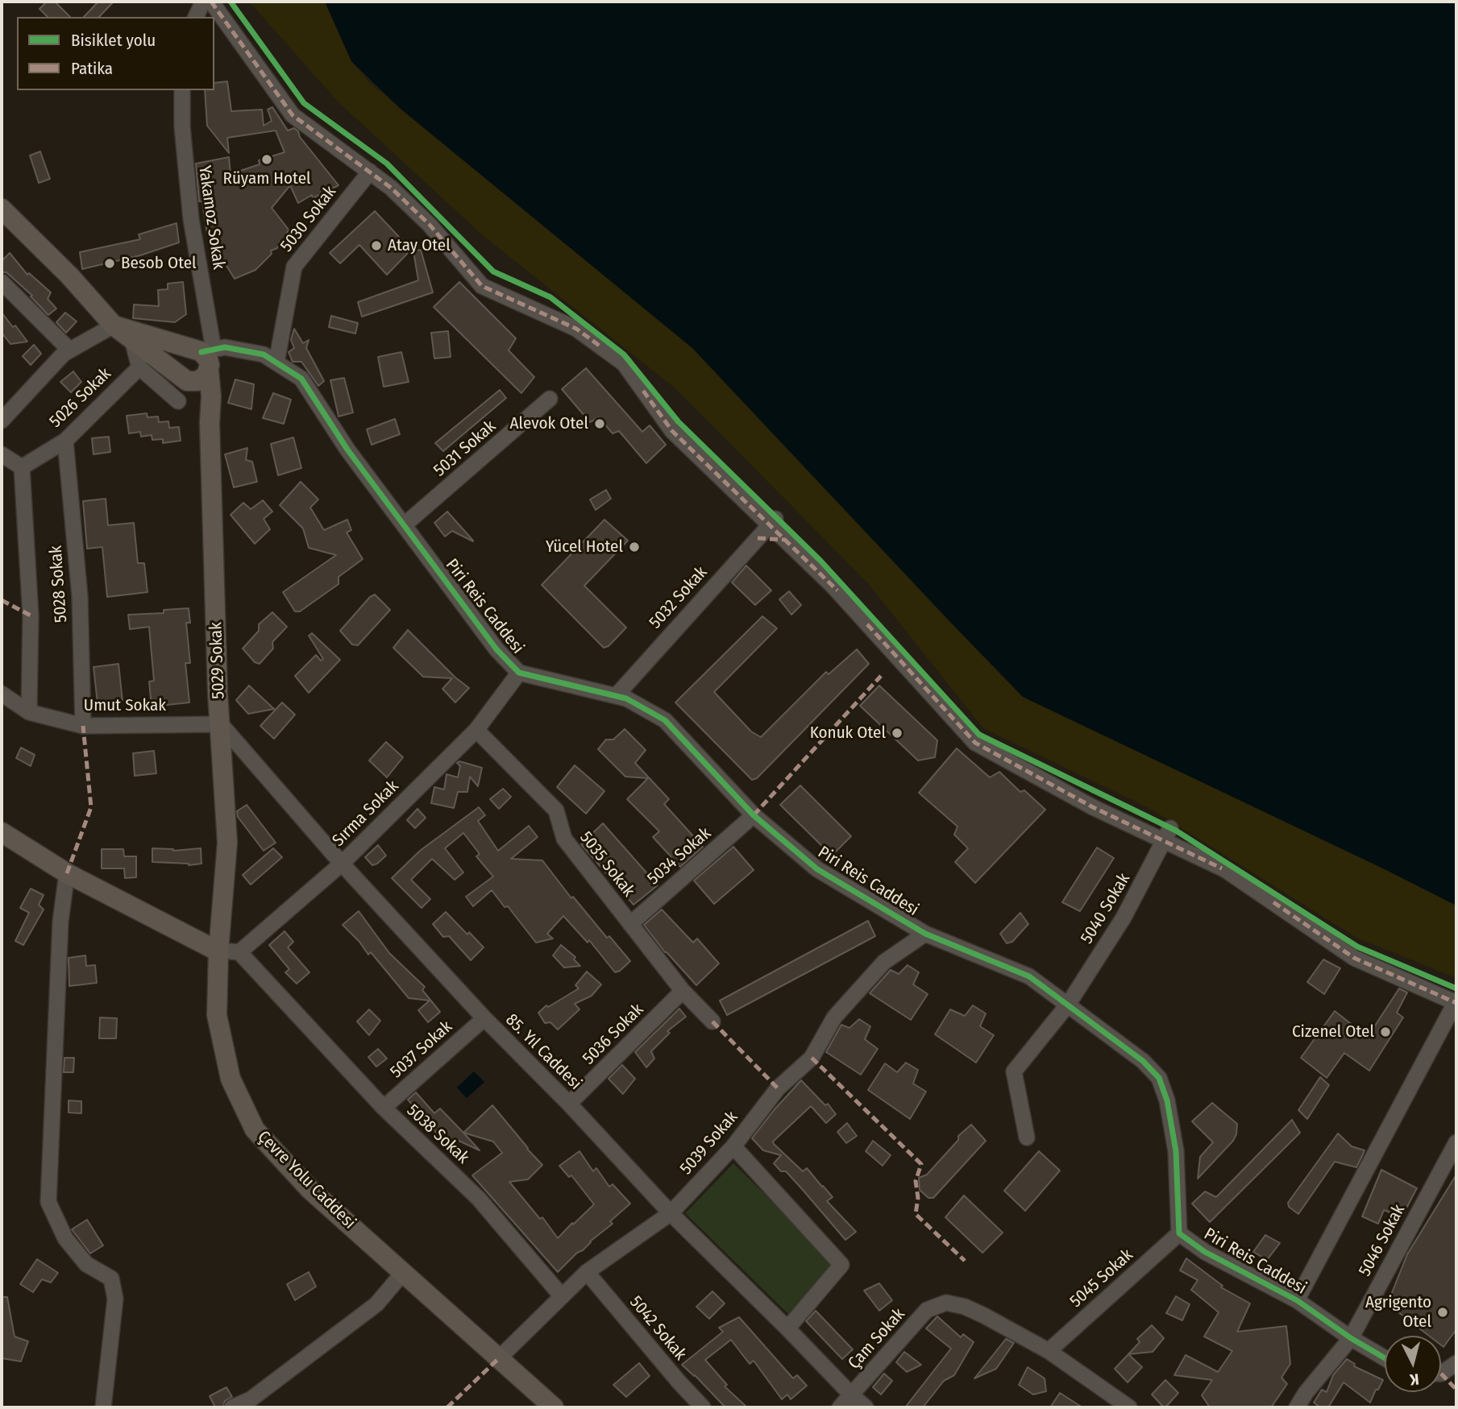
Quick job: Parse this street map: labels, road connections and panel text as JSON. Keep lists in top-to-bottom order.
{
  "streets": {
    "main road": ["5029 Sokak", "Çevre Yolu Caddesi"],
    "street": [
      "Yakamoz Sokak",
      "5030 Sokak",
      "5026 Sokak",
      "5031 Sokak",
      "5028 Sokak",
      "5032 Sokak",
      "Piri Reis Caddesi",
      "Umut Sokak",
      "Sırma Sokak",
      "5034 Sokak",
      "5035 Sokak",
      "5040 Sokak",
      "5036 Sokak",
      "5037 Sokak",
      "85. Yıl Caddesi",
      "5038 Sokak",
      "5039 Sokak",
      "5046 Sokak",
      "5045 Sokak",
      "5042 Sokak",
      "Çam Sokak"
    ]
  },
  "crossings": [
    ["Yakamoz Sokak", "Piri Reis Caddesi"],
    ["Yakamoz Sokak", "5029 Sokak"],
    ["5030 Sokak", "Piri Reis Caddesi"],
    ["5026 Sokak", "5028 Sokak"],
    ["5031 Sokak", "Piri Reis Caddesi"],
    ["5028 Sokak", "Umut Sokak"],
    ["5032 Sokak", "Piri Reis Caddesi"],
    ["Piri Reis Caddesi", "5029 Sokak"],
    ["Piri Reis Caddesi", "Sırma Sokak"],
    ["Piri Reis Caddesi", "5034 Sokak"],
    ["Piri Reis Caddesi", "5040 Sokak"],
    ["Piri Reis Caddesi", "5039 Sokak"],
    ["Piri Reis Caddesi", "5046 Sokak"],
    ["Piri Reis Caddesi", "5045 Sokak"],
    ["5029 Sokak", "Umut Sokak"],
    ["5029 Sokak", "85. Yıl Caddesi"],
    ["5029 Sokak", "Çevre Yolu Caddesi"],
    ["Umut Sokak", "85. Yıl Caddesi"],
    ["Sırma Sokak", "5035 Sokak"],
    ["Sırma Sokak", "85. Yıl Caddesi"],
    ["Sırma Sokak", "5038 Sokak"],
    ["5034 Sokak", "5035 Sokak"],
    ["5035 Sokak", "5036 Sokak"],
    ["5036 Sokak", "85. Yıl Caddesi"],
    ["5037 Sokak", "85. Yıl Caddesi"],
    ["5037 Sokak", "5038 Sokak"],
    ["85. Yıl Caddesi", "5039 Sokak"],
    ["85. Yıl Caddesi", "Çam Sokak"],
    ["5038 Sokak", "5039 Sokak"],
    ["5039 Sokak", "Çevre Yolu Caddesi"],
    ["5039 Sokak", "5042 Sokak"],
    ["5045 Sokak", "Çam Sokak"]
  ],
  "places": [
    "Rüyam Hotel",
    "Atay Otel",
    "Besob Otel",
    "Alevok Otel",
    "Yücel Hotel",
    "Konuk Otel",
    "Cizenel Otel",
    "Agrigento Otel"
  ],
  "legend": ["Bisiklet yolu", "Patika"],
  "north": "bottom"
}
